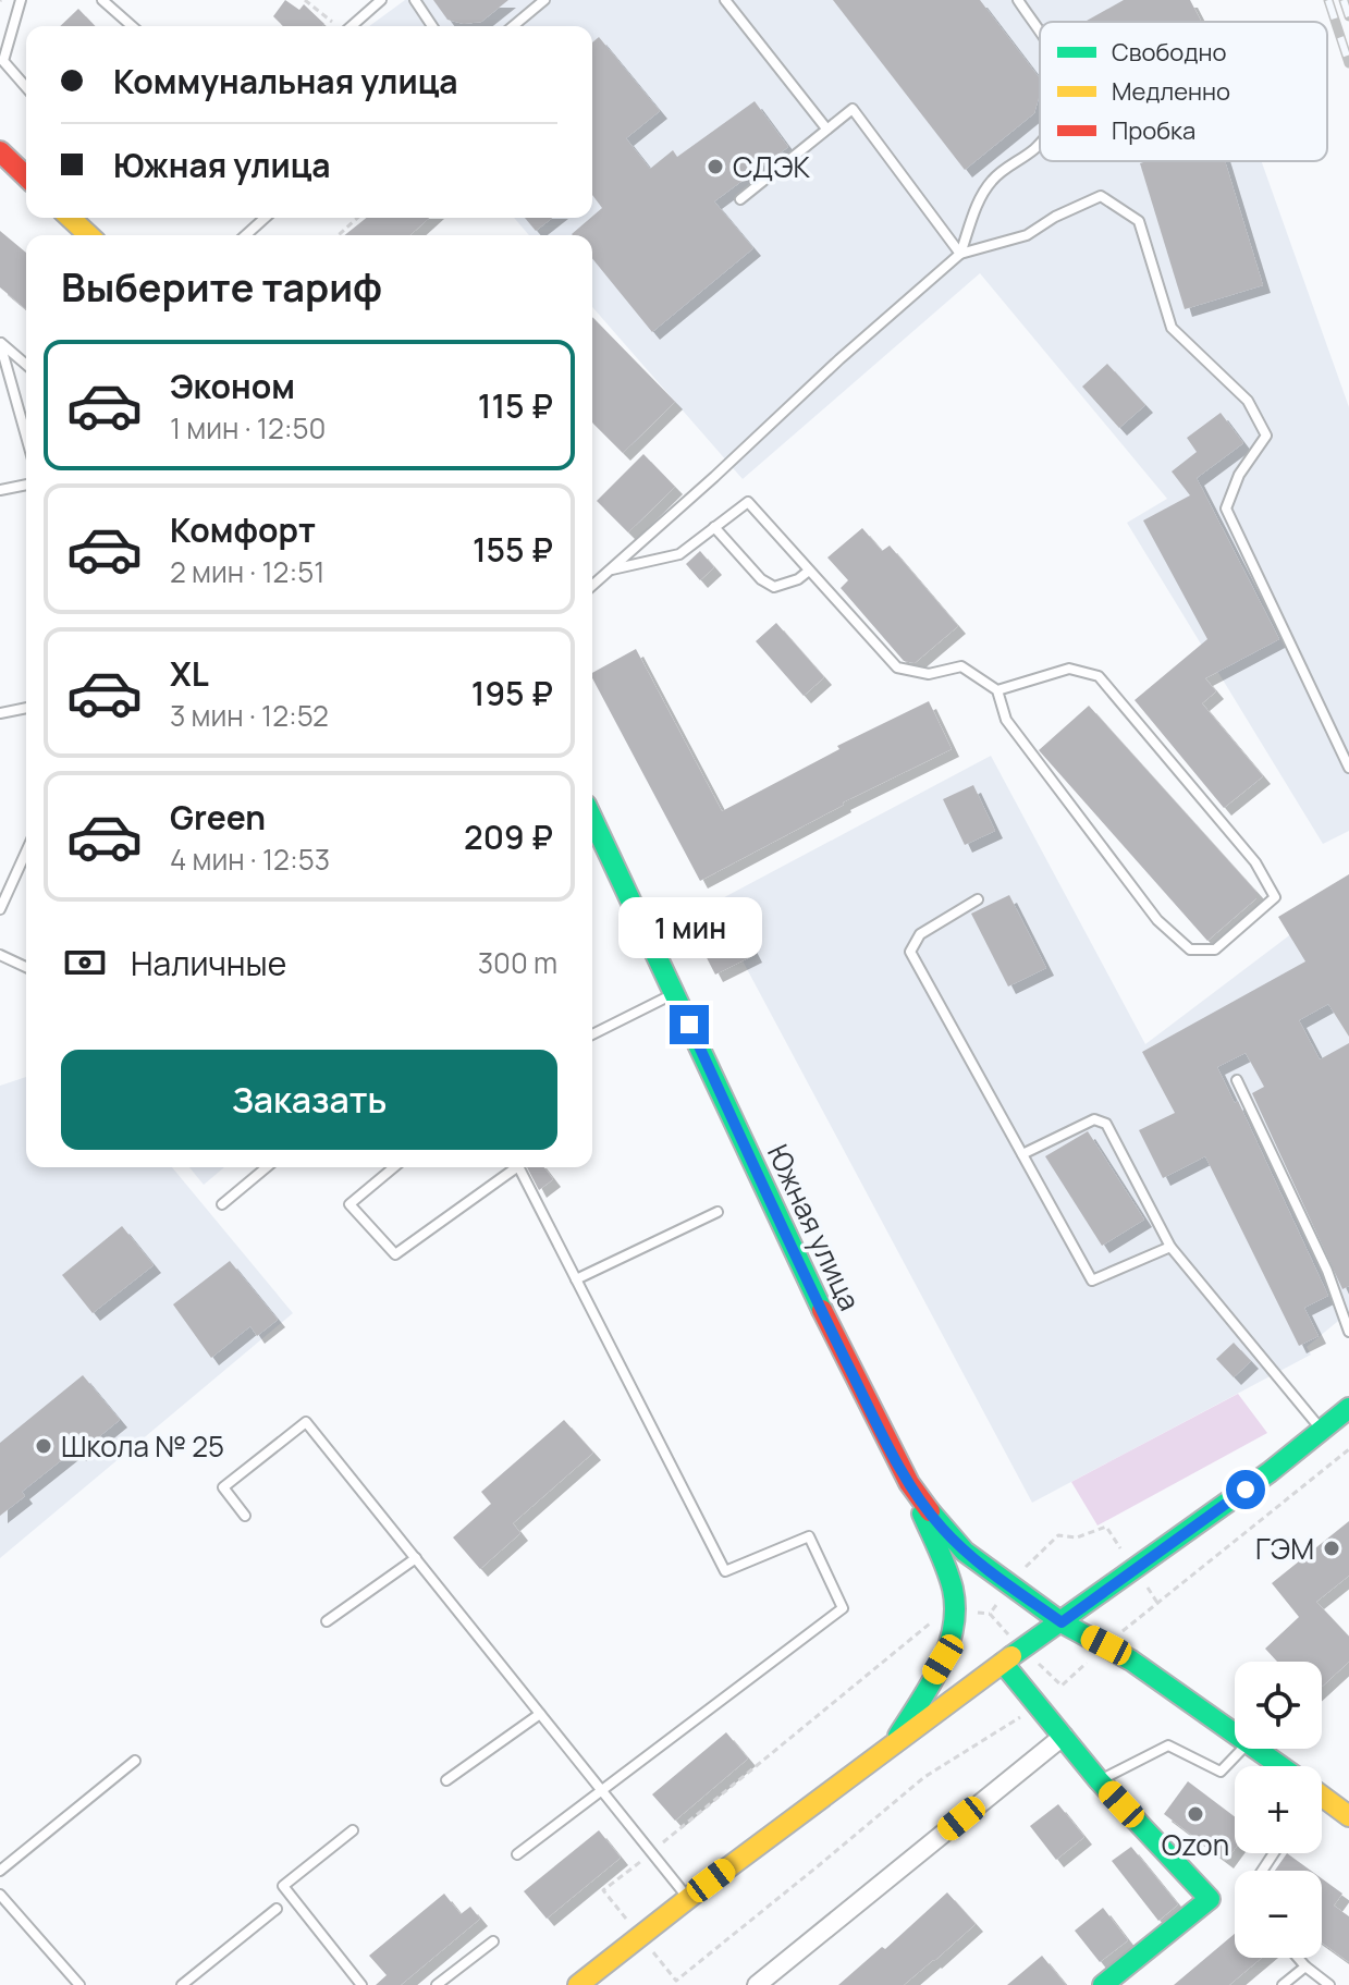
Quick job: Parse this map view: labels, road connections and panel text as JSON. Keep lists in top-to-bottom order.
{
  "streets": {
    "main road": ["Южная улица"]
  },
  "places": [
    "СДЭК",
    "Школа № 25",
    "ГЭМ",
    "Ozon"
  ],
  "legend": ["Свободно", "Медленно", "Пробка"],
  "page": {
    "banner": ["Коммунальная улица", "Южная улица"],
    "heading": "Выберите тариф",
    "list": [
      {
        "name": "Эконом",
        "note": "1 мин · 12:50",
        "value": "115 ₽"
      },
      {
        "name": "Комфорт",
        "note": "2 мин · 12:51",
        "value": "155 ₽"
      },
      {
        "name": "XL",
        "note": "3 мин · 12:52",
        "value": "195 ₽"
      },
      {
        "name": "Green",
        "note": "4 мин · 12:53",
        "value": "209 ₽"
      }
    ],
    "bubble": "1 мин",
    "pay": ["Наличные", "300 m"],
    "buttons": "Заказать",
    "map_buttons": ["+", "−"]
  }
}
